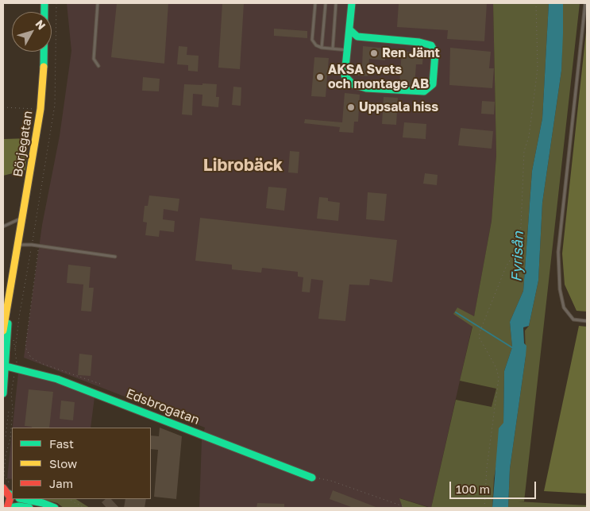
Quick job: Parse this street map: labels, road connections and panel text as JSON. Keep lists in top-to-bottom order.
{
  "streets": {
    "street": ["Börjegatan", "Edsbrogatan"]
  },
  "crossings": [
    ["Börjegatan", "Edsbrogatan"]
  ],
  "districts": ["Librobäck"],
  "water": ["Fyrisån"],
  "places": ["Ren Jämt", "AKSA Svets och montage AB", "Uppsala hiss"],
  "legend": ["Fast", "Slow", "Jam"],
  "scale_bar": "100 m",
  "north": "top right"
}
